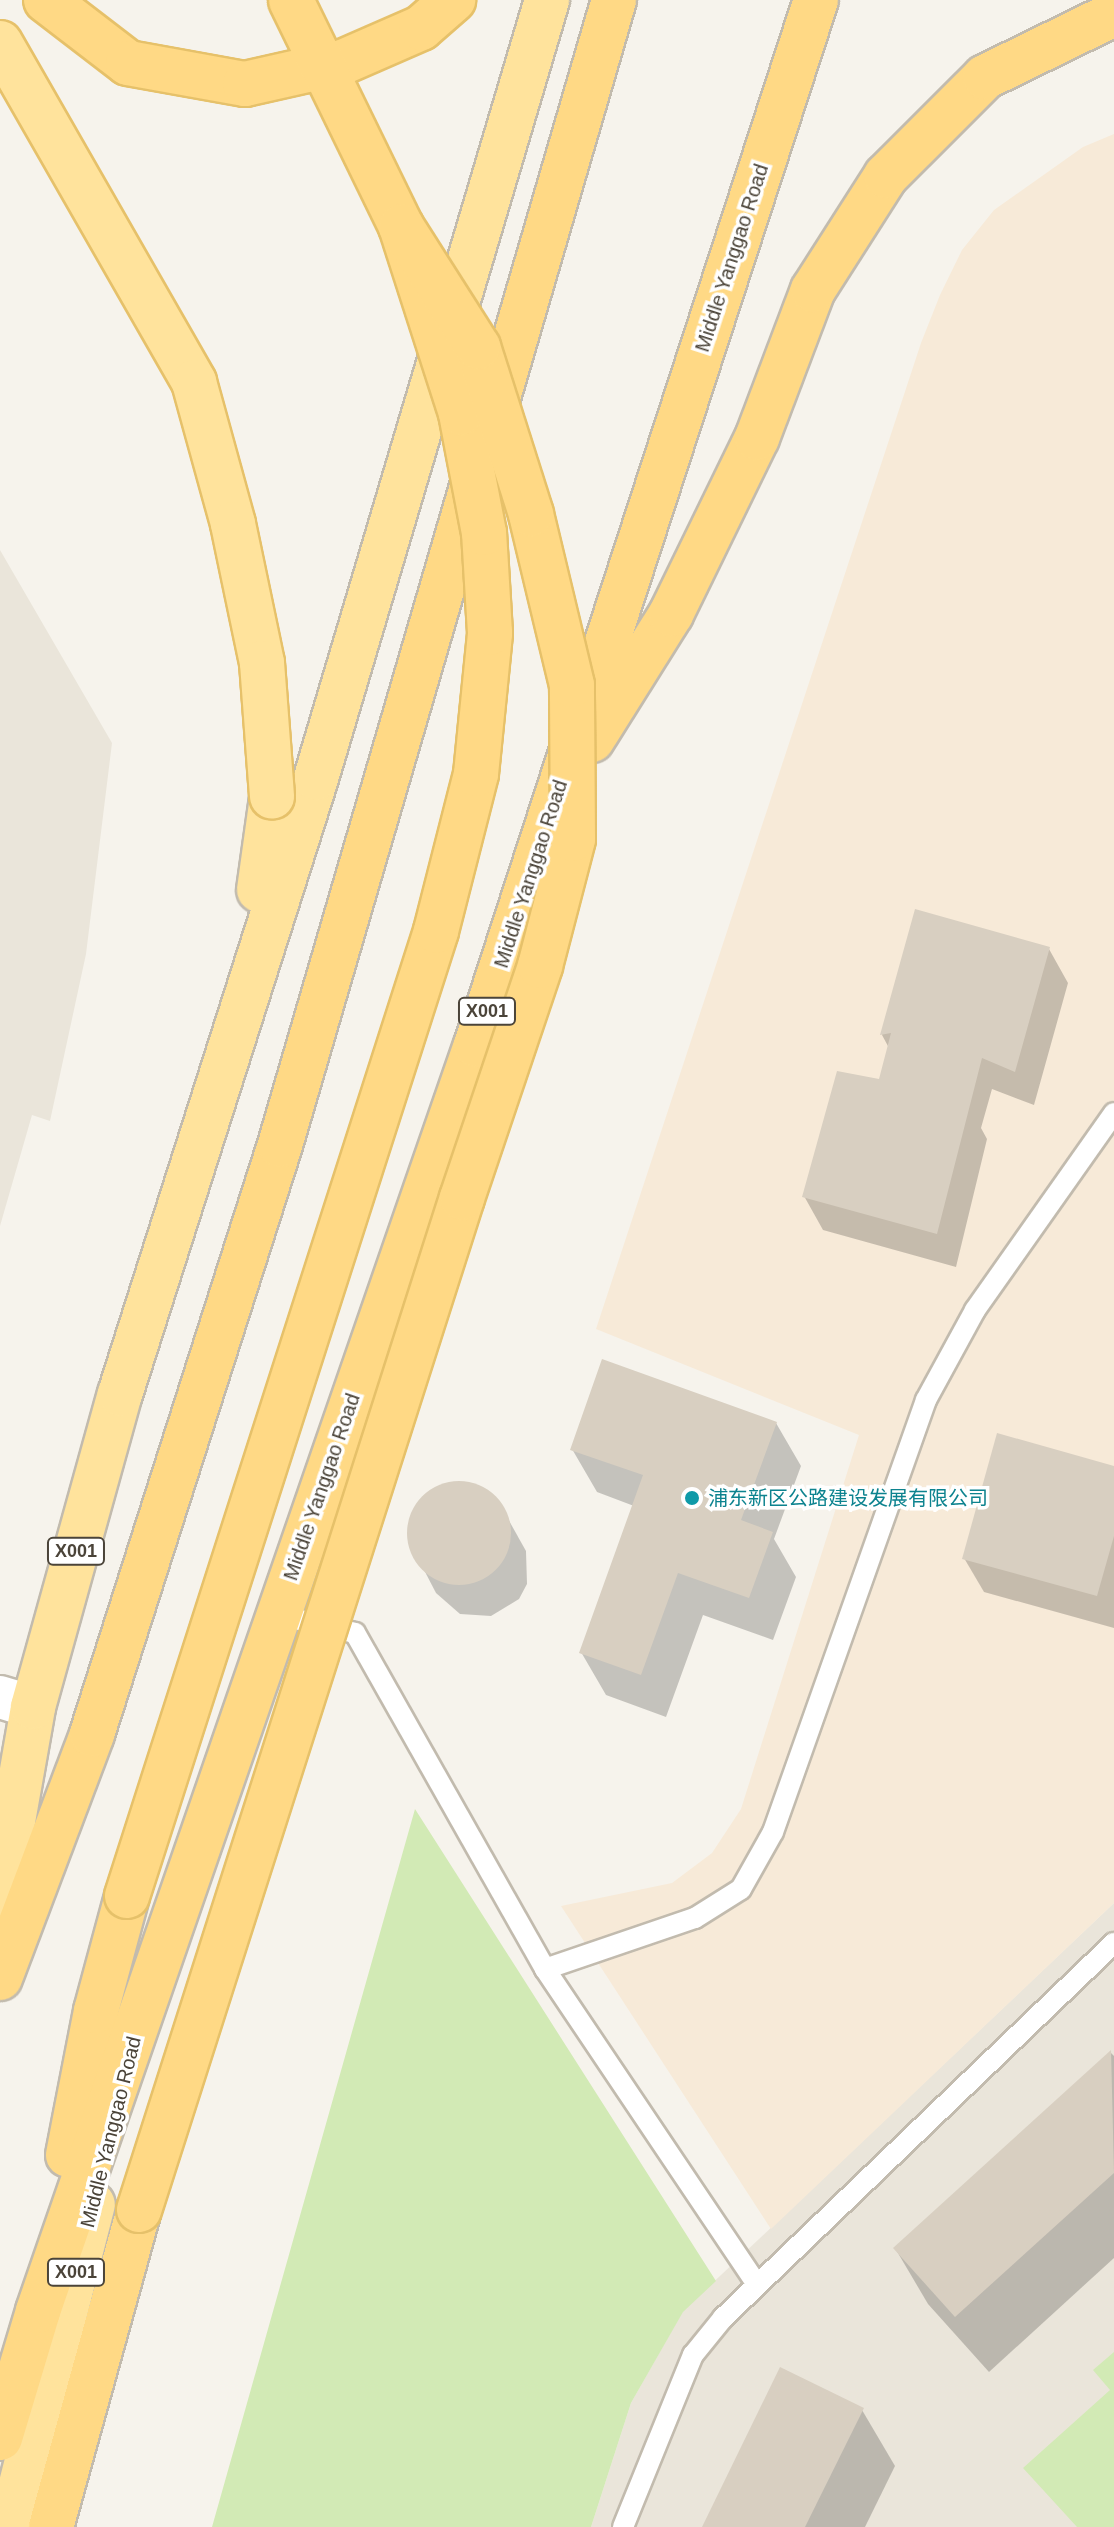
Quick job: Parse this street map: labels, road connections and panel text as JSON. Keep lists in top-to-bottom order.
{
  "streets": {
    "highway": ["Middle Yanggao Road", "X001"]
  },
  "places": ["浦东新区公路建设发展有限公司"]
}
